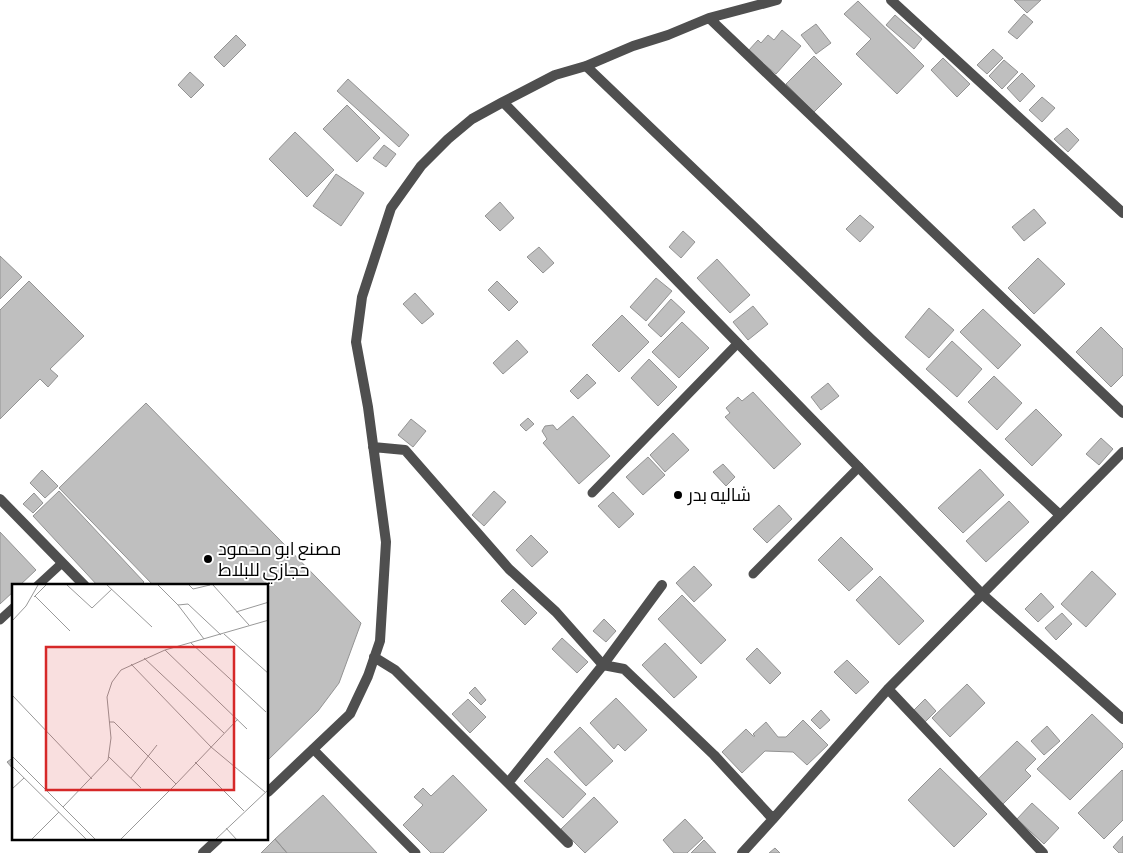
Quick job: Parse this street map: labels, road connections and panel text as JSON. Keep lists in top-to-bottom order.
{
  "places": ["شاليه بدر", "مصنع ابو محمود حجازي للبلاط"]
}
